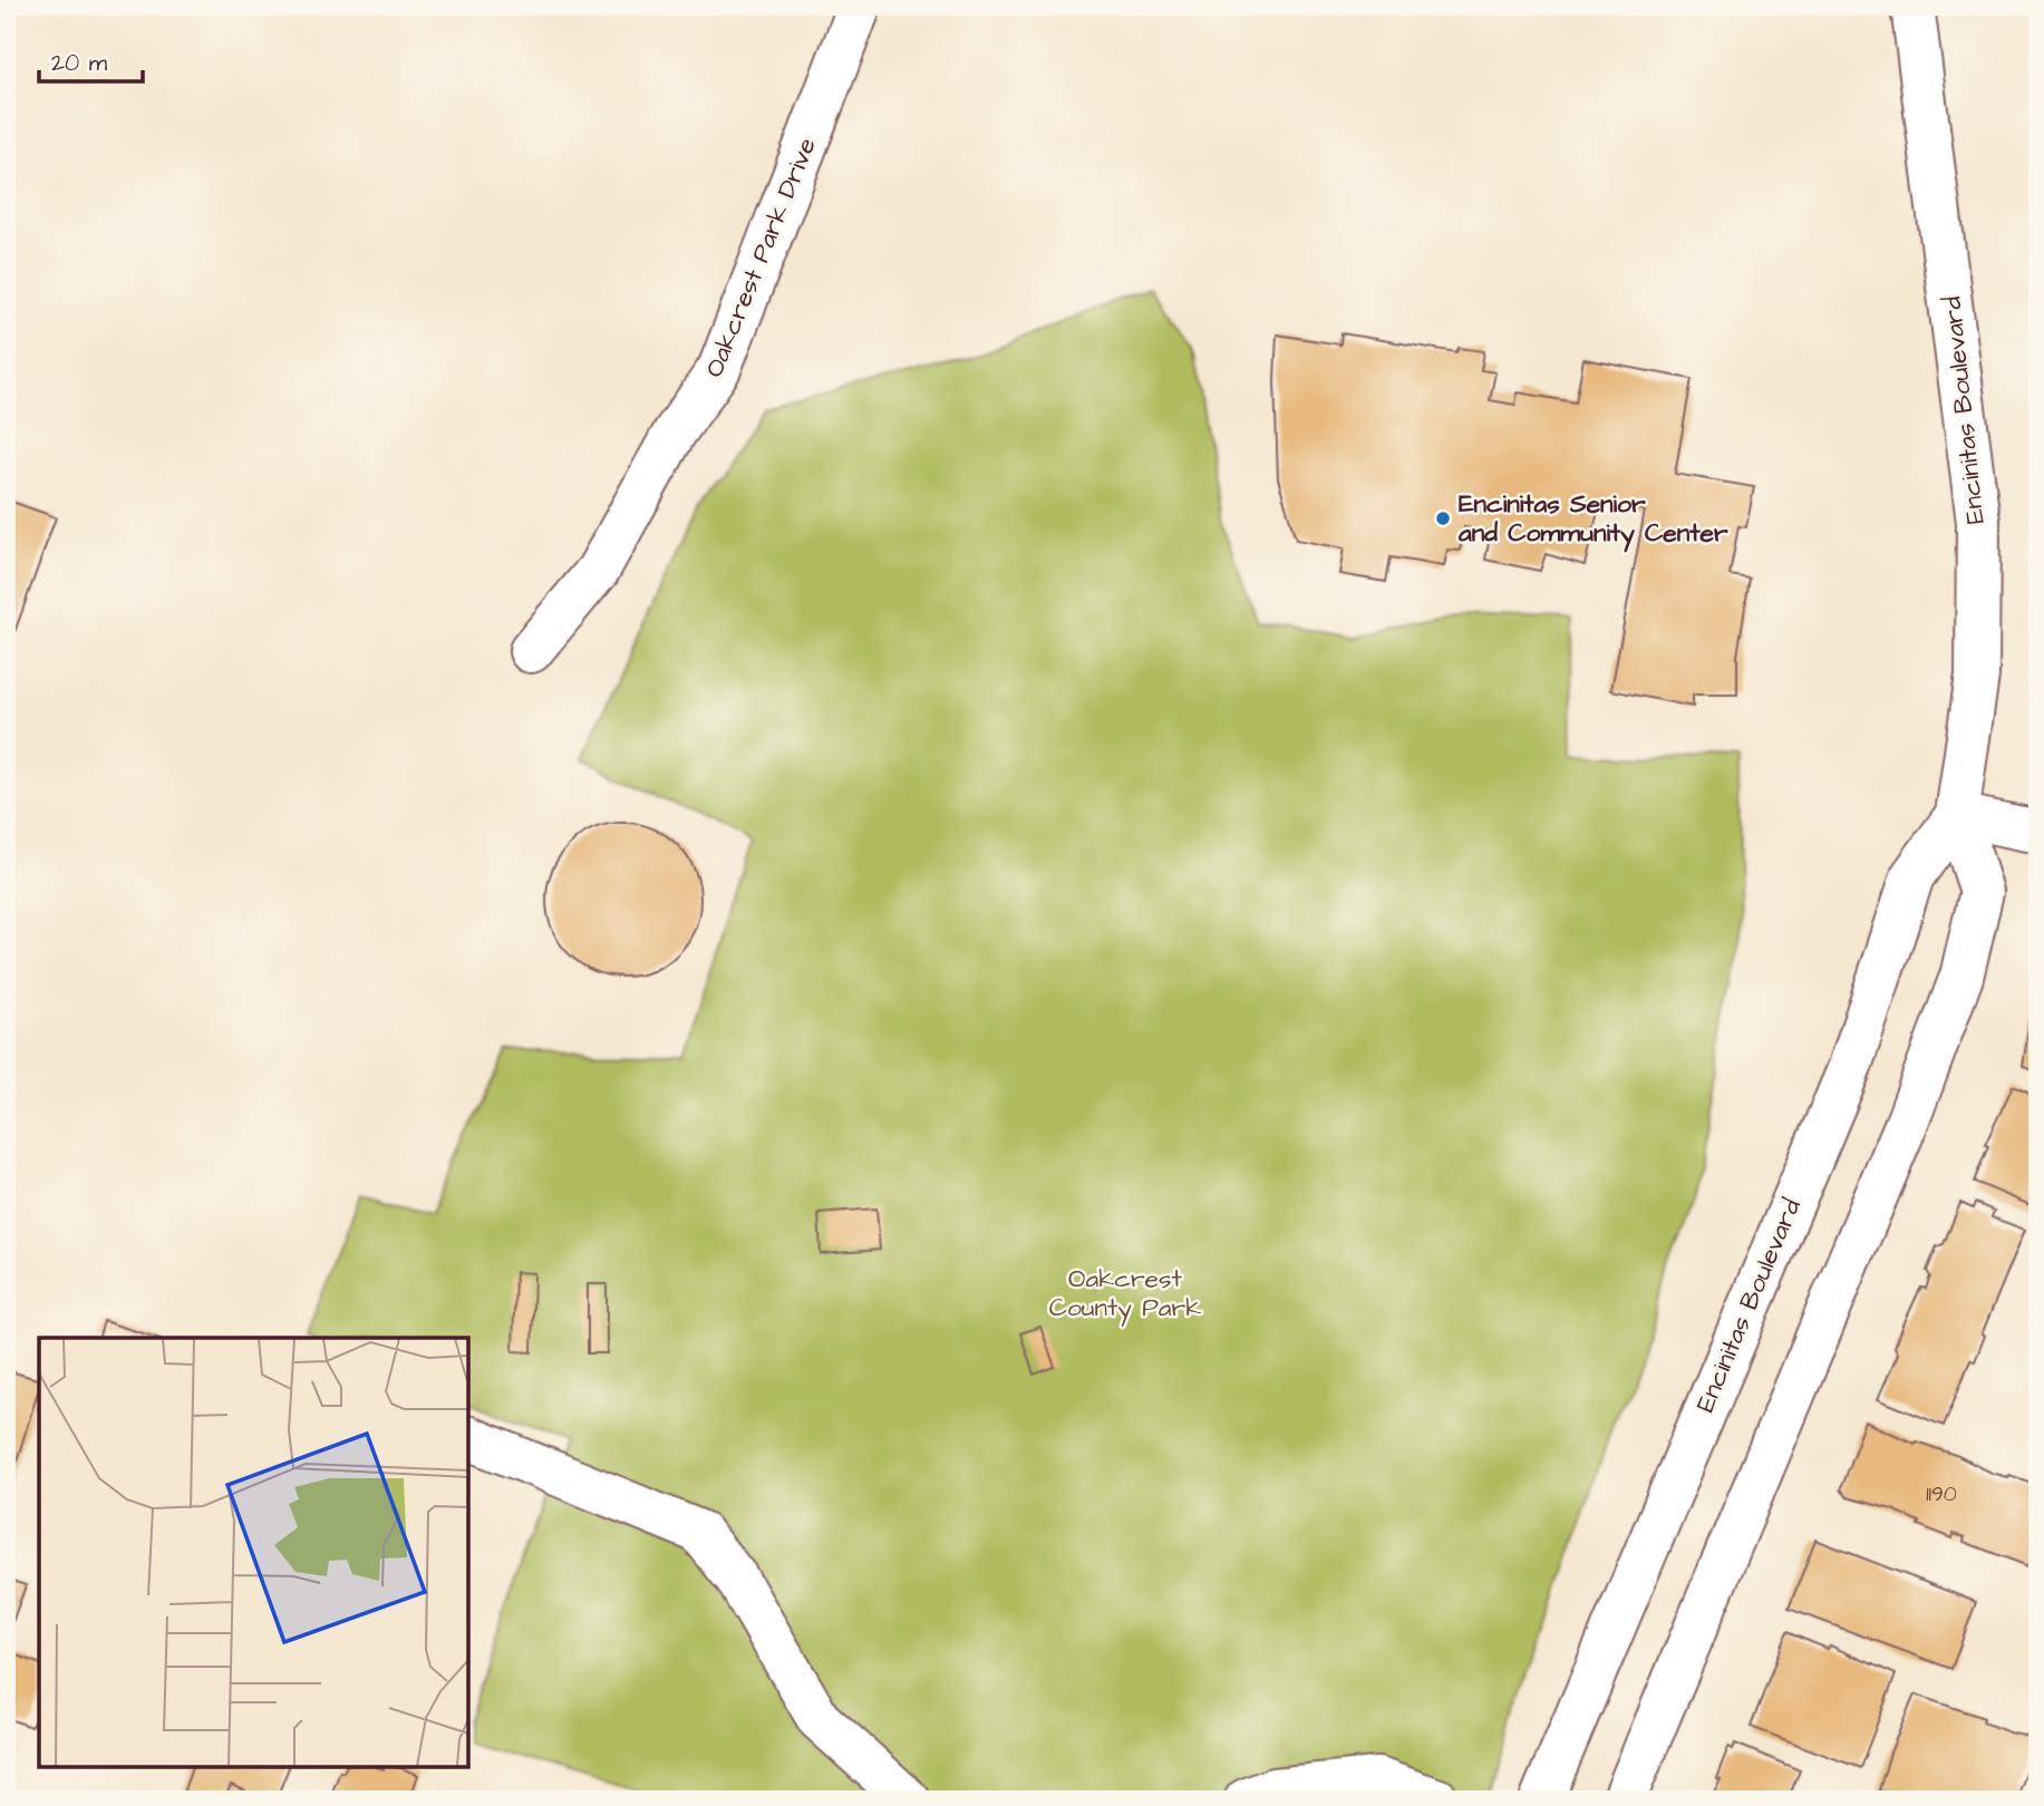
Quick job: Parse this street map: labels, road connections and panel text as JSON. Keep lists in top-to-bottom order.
{
  "streets": {
    "main road": ["Oakcrest Park Drive", "Encinitas Boulevard"]
  },
  "parks": ["Oakcrest County Park"],
  "places": ["Encinitas Senior and Community Center"],
  "house_numbers": ["1190"],
  "scale_bar": "20 m"
}
